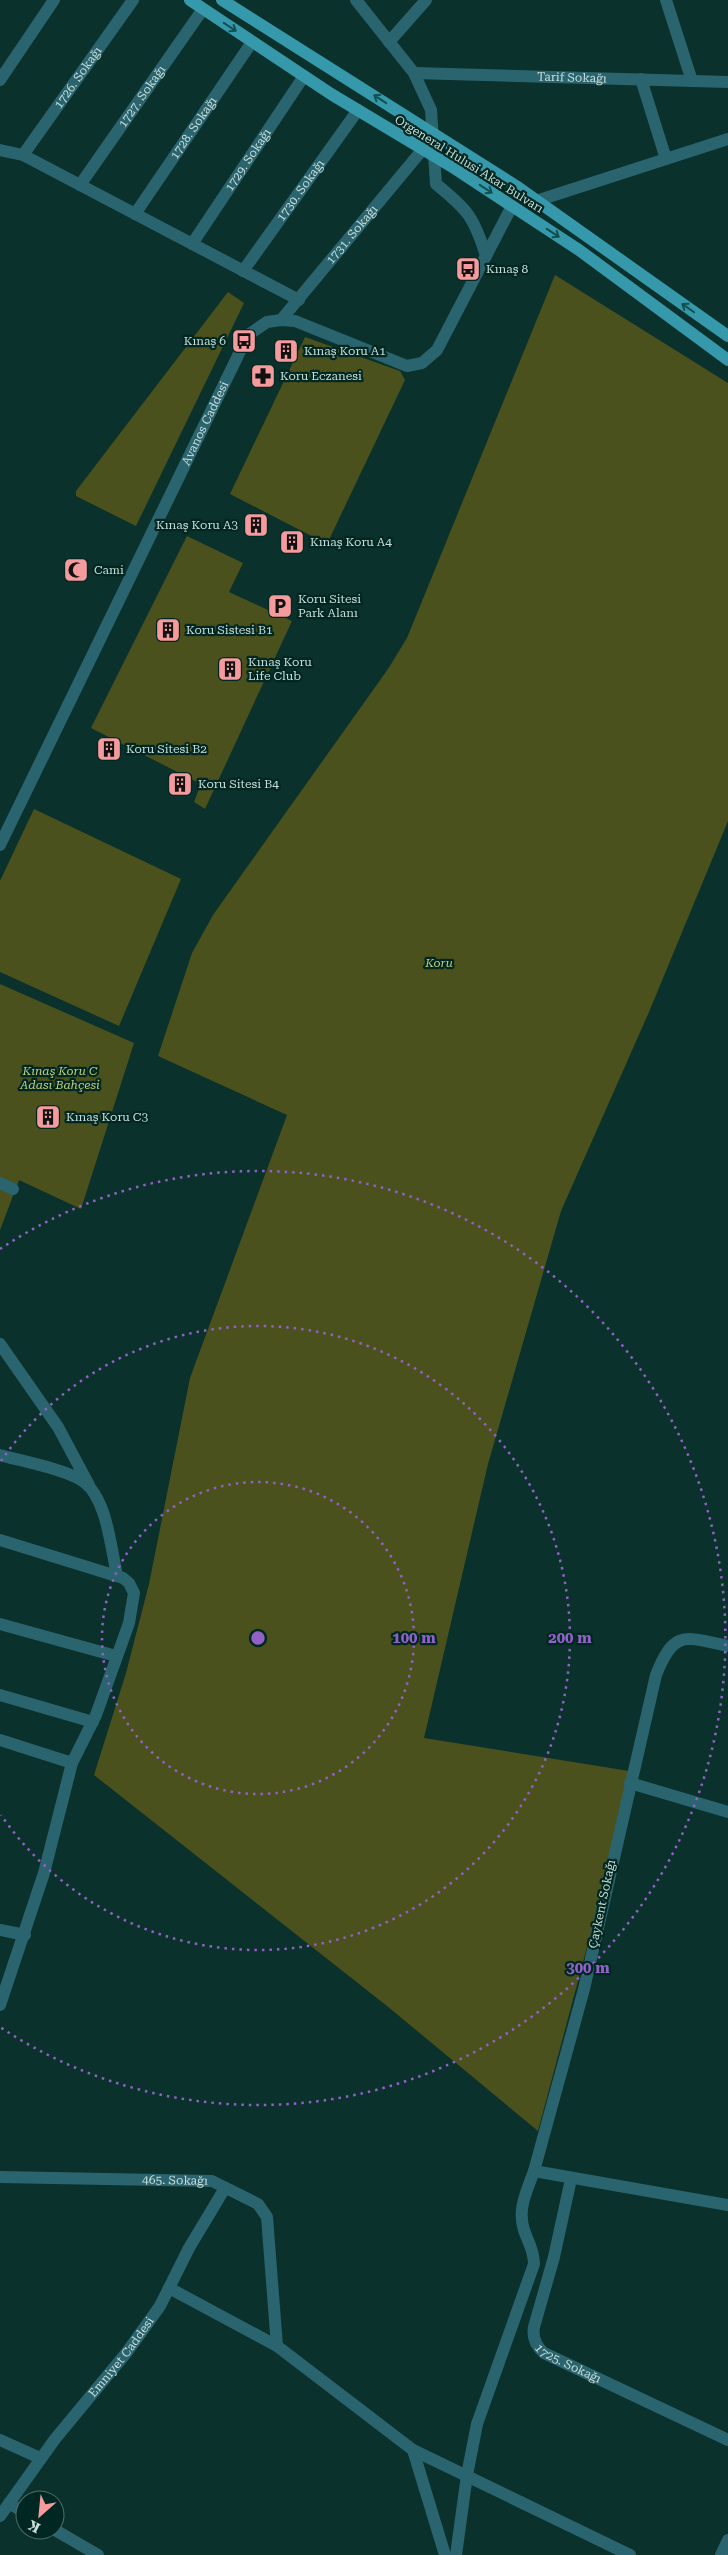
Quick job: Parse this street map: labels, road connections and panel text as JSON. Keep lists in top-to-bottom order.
{
  "streets": {
    "main road": ["Orgeneral Hulusi Akar Bulvarı"],
    "street": [
      "Tarif Sokağı",
      "1726. Sokağı",
      "1727. Sokağı",
      "1728. Sokağı",
      "1729. Sokağı",
      "1730. Sokağı",
      "1731. Sokağı",
      "Avanos Caddesi",
      "Çaykent Sokağı",
      "465. Sokağı",
      "Emniyet Caddesi",
      "1725. Sokağı"
    ]
  },
  "crossings": [
    ["1727. Sokağı", "Orgeneral Hulusi Akar Bulvarı"],
    ["1728. Sokağı", "Orgeneral Hulusi Akar Bulvarı"],
    ["1729. Sokağı", "Orgeneral Hulusi Akar Bulvarı"],
    ["Orgeneral Hulusi Akar Bulvarı", "1730. Sokağı"],
    ["Orgeneral Hulusi Akar Bulvarı", "1731. Sokağı"],
    ["Orgeneral Hulusi Akar Bulvarı", "Avanos Caddesi"],
    ["1731. Sokağı", "Avanos Caddesi"],
    ["465. Sokağı", "Emniyet Caddesi"]
  ],
  "parks": ["Koru", "Kınaş Koru C Adası Bahçesi"],
  "places": {
    "bus stop": ["Kınaş 8", "Kınaş 6"],
    "building": [
      "Kınaş Koru A1",
      "Kınaş Koru A3",
      "Kınaş Koru A4",
      "Koru Sistesi B1",
      "Kınaş Koru Life Club",
      "Koru Sitesi B2",
      "Koru Sitesi B4",
      "Kınaş Koru C3"
    ],
    "pharmacy": ["Koru Eczanesi"],
    "mosque": ["Cami"],
    "parking": ["Koru Sitesi Park Alanı"]
  },
  "north": "bottom left",
  "rings": ["100 m", "200 m", "300 m"]
}
